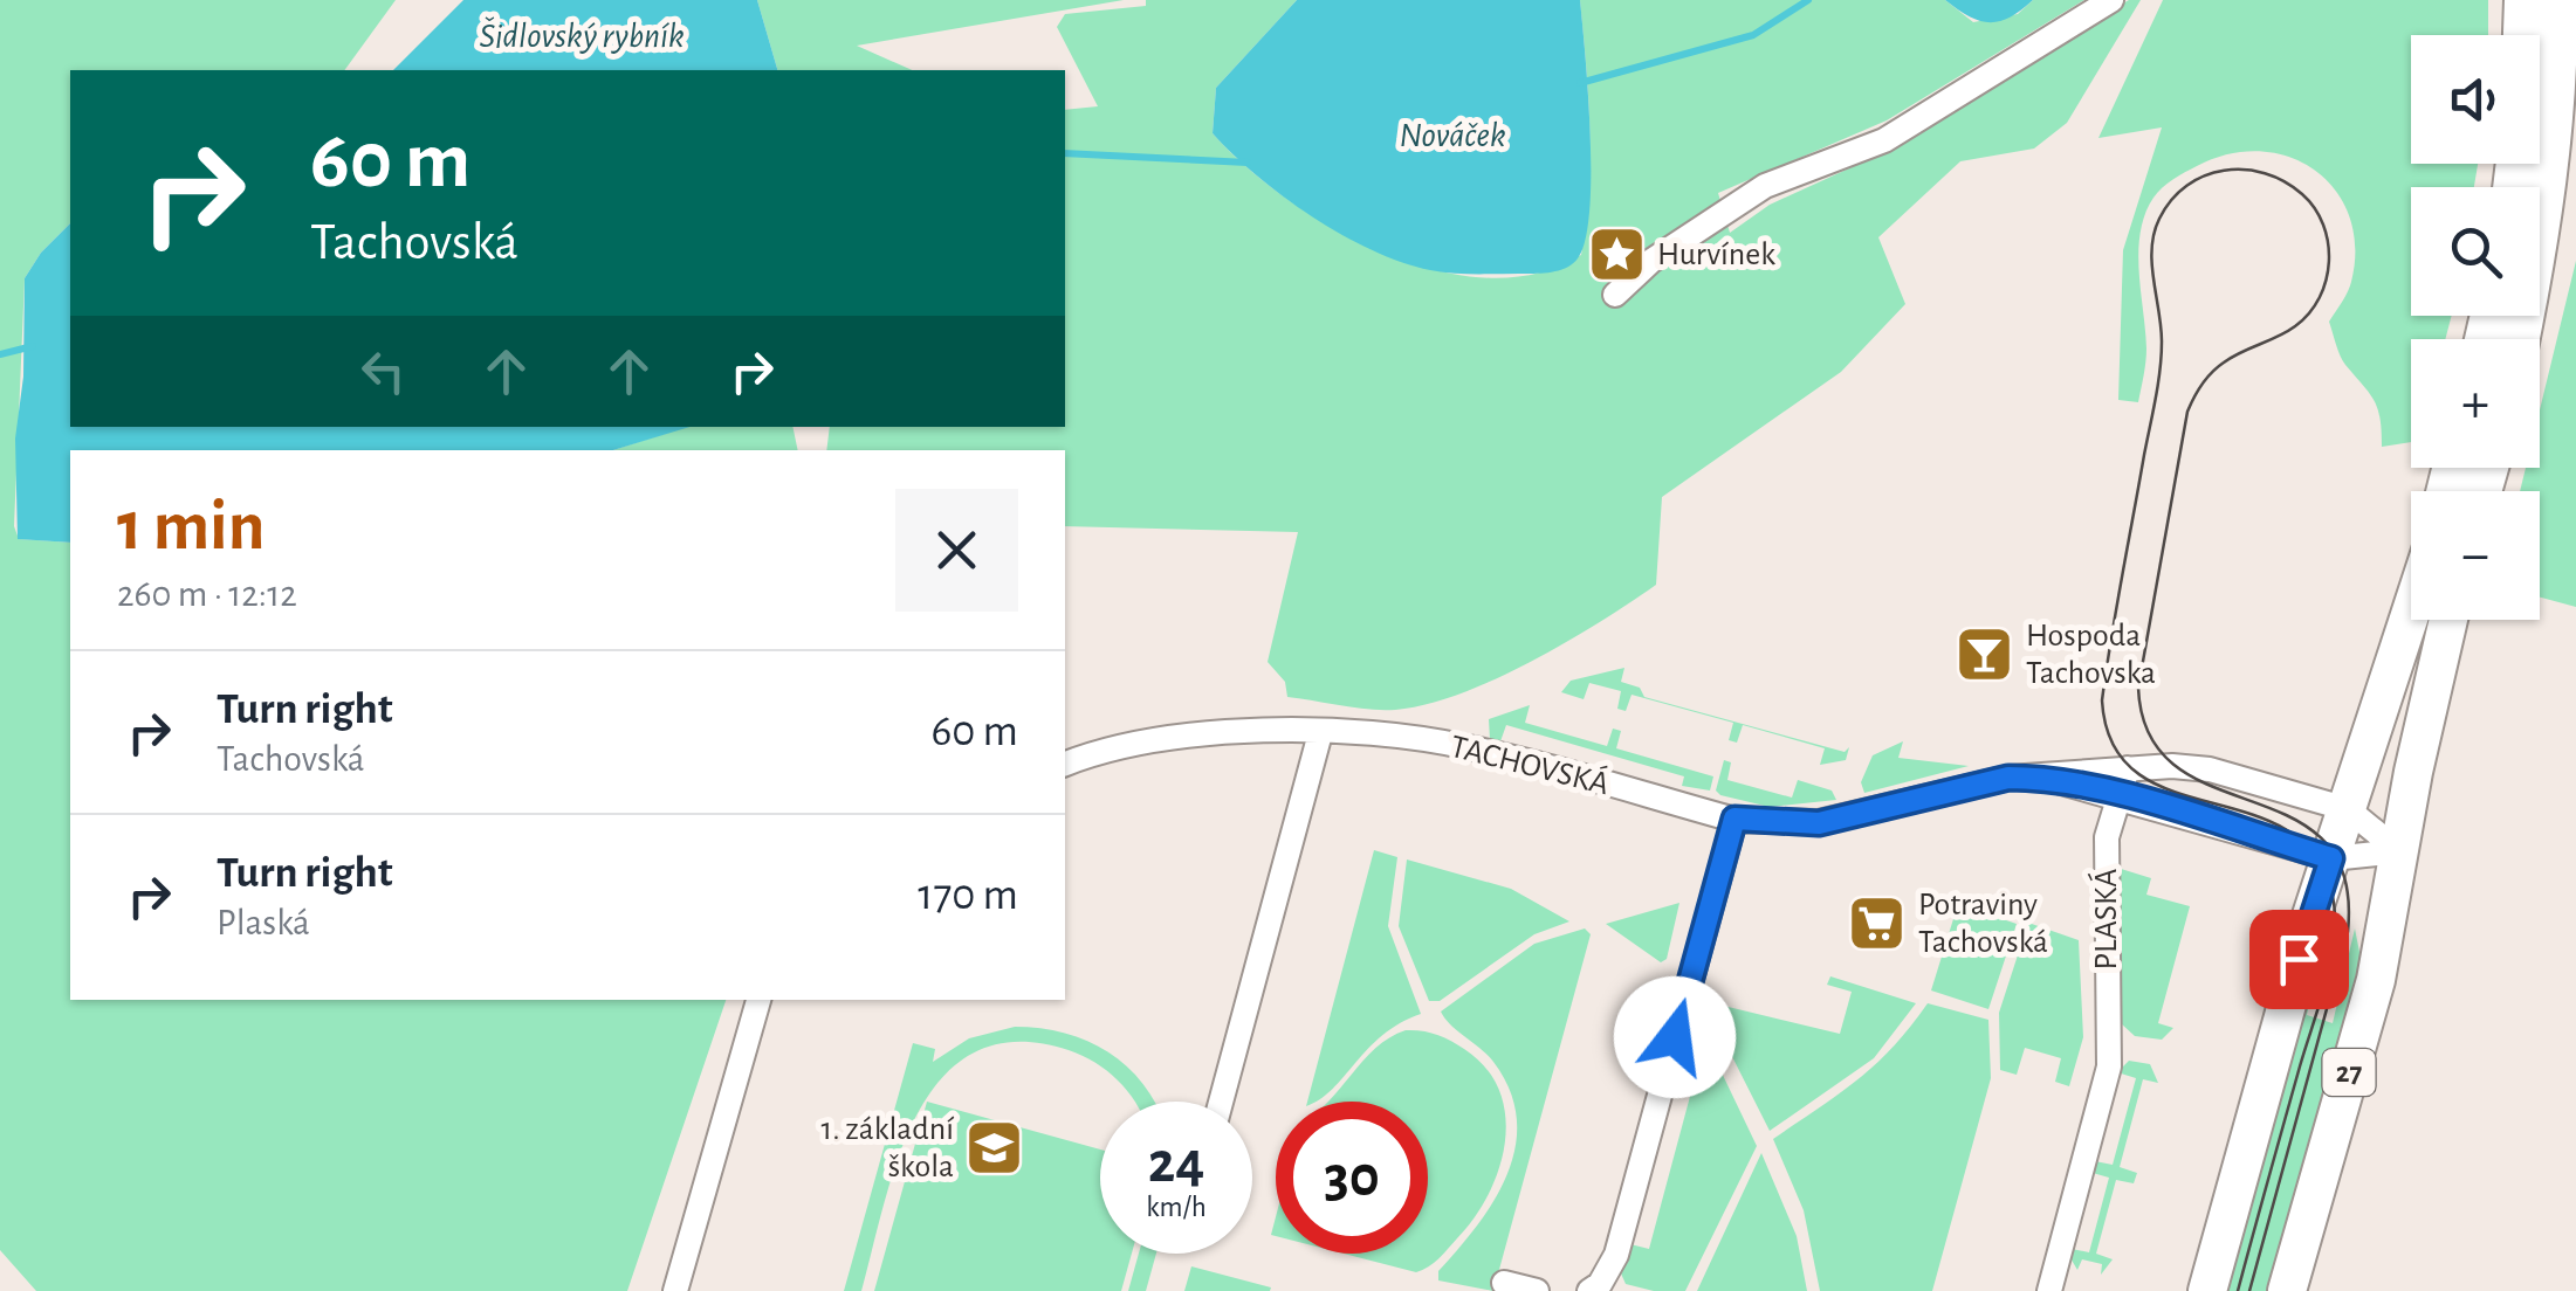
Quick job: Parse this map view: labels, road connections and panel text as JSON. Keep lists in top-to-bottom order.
{
  "streets": {
    "main road": ["27"],
    "street": ["TACHOVSKÁ", "PLASKÁ"]
  },
  "crossings": [
    ["TACHOVSKÁ", "PLASKÁ"],
    ["TACHOVSKÁ", "27"]
  ],
  "water": ["Šidlovský rybník", "Nováček"],
  "places": {
    "place": ["Hurvínek"],
    "bar": ["Hospoda Tachovska"],
    "supermarket": ["Potraviny Tachovská"],
    "school or university": ["1. základní škola"]
  },
  "page": {
    "map_buttons": ["+", "−"],
    "turn": ["60 m", "Tachovská"],
    "heading": ["1 min", "260 m · 12:12"],
    "list": [
      {
        "name": "Turn right",
        "note": "Tachovská",
        "value": "60 m"
      },
      {
        "name": "Turn right",
        "note": "Plaská",
        "value": "170 m"
      }
    ],
    "speed": "24 km/h",
    "limit": "30"
  }
}
